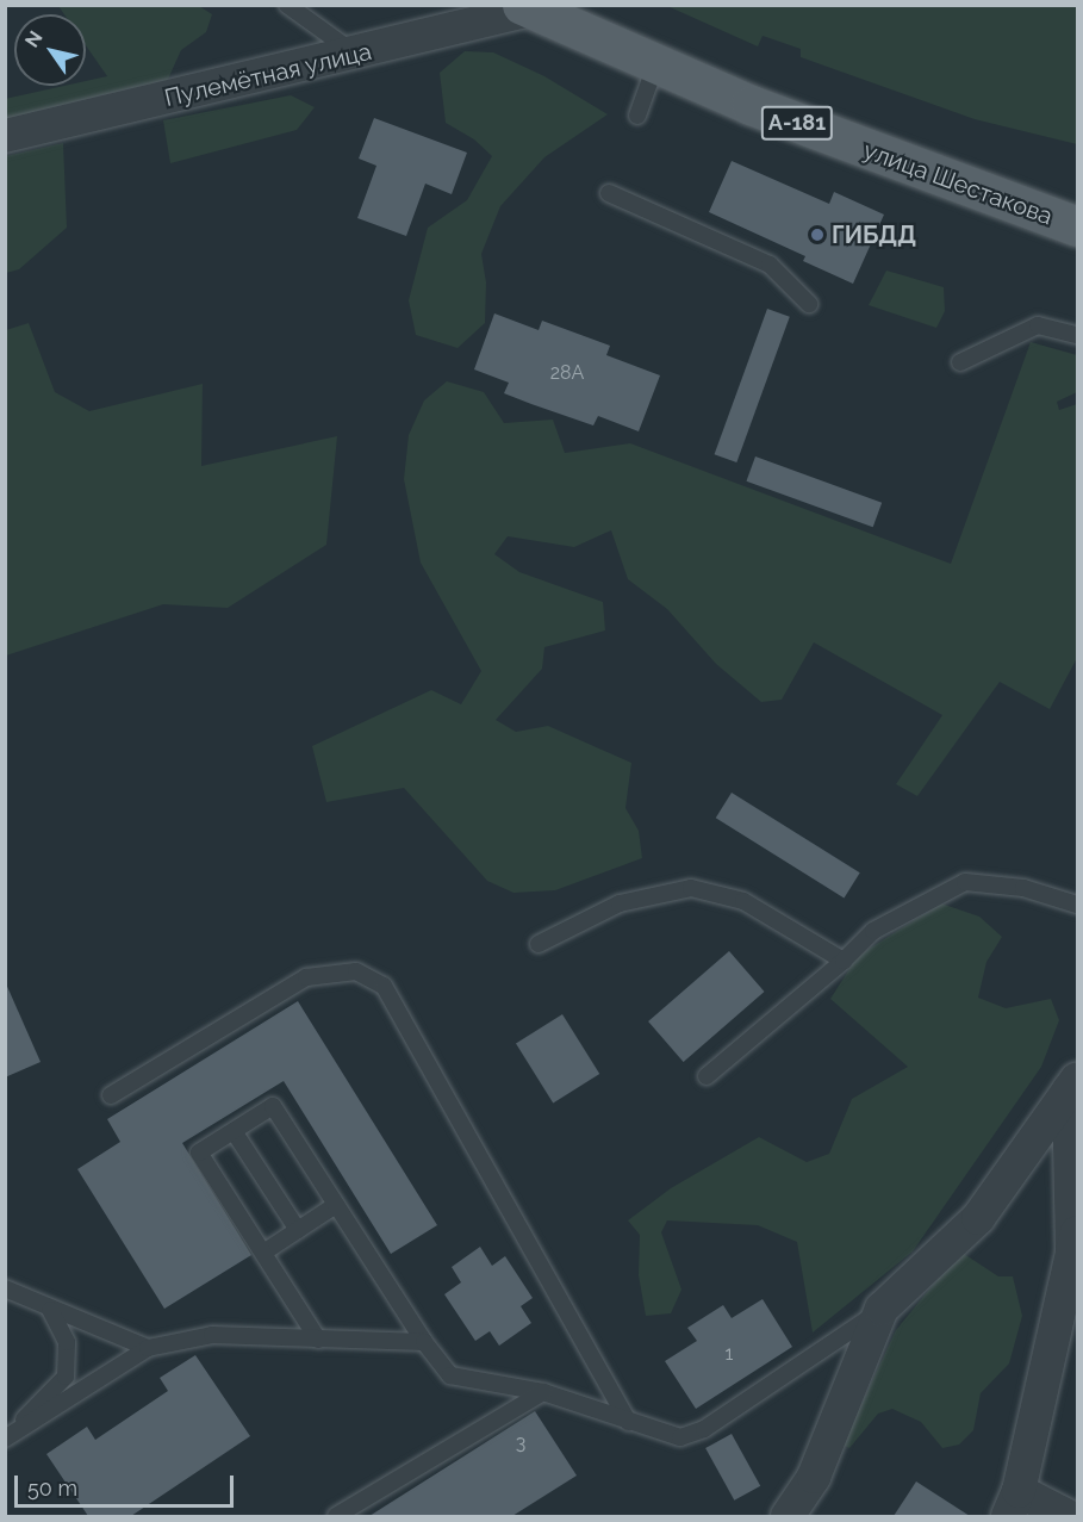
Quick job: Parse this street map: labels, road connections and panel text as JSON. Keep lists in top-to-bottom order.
{
  "streets": {
    "main road": ["А-181", "улица Шестакова"],
    "street": ["Пулемётная улица"]
  },
  "crossings": [
    ["Пулемётная улица", "улица Шестакова"]
  ],
  "places": ["ГИБДД"],
  "house_numbers": ["28А", "1", "3"],
  "scale_bar": "50 m",
  "north": "top left"
}
